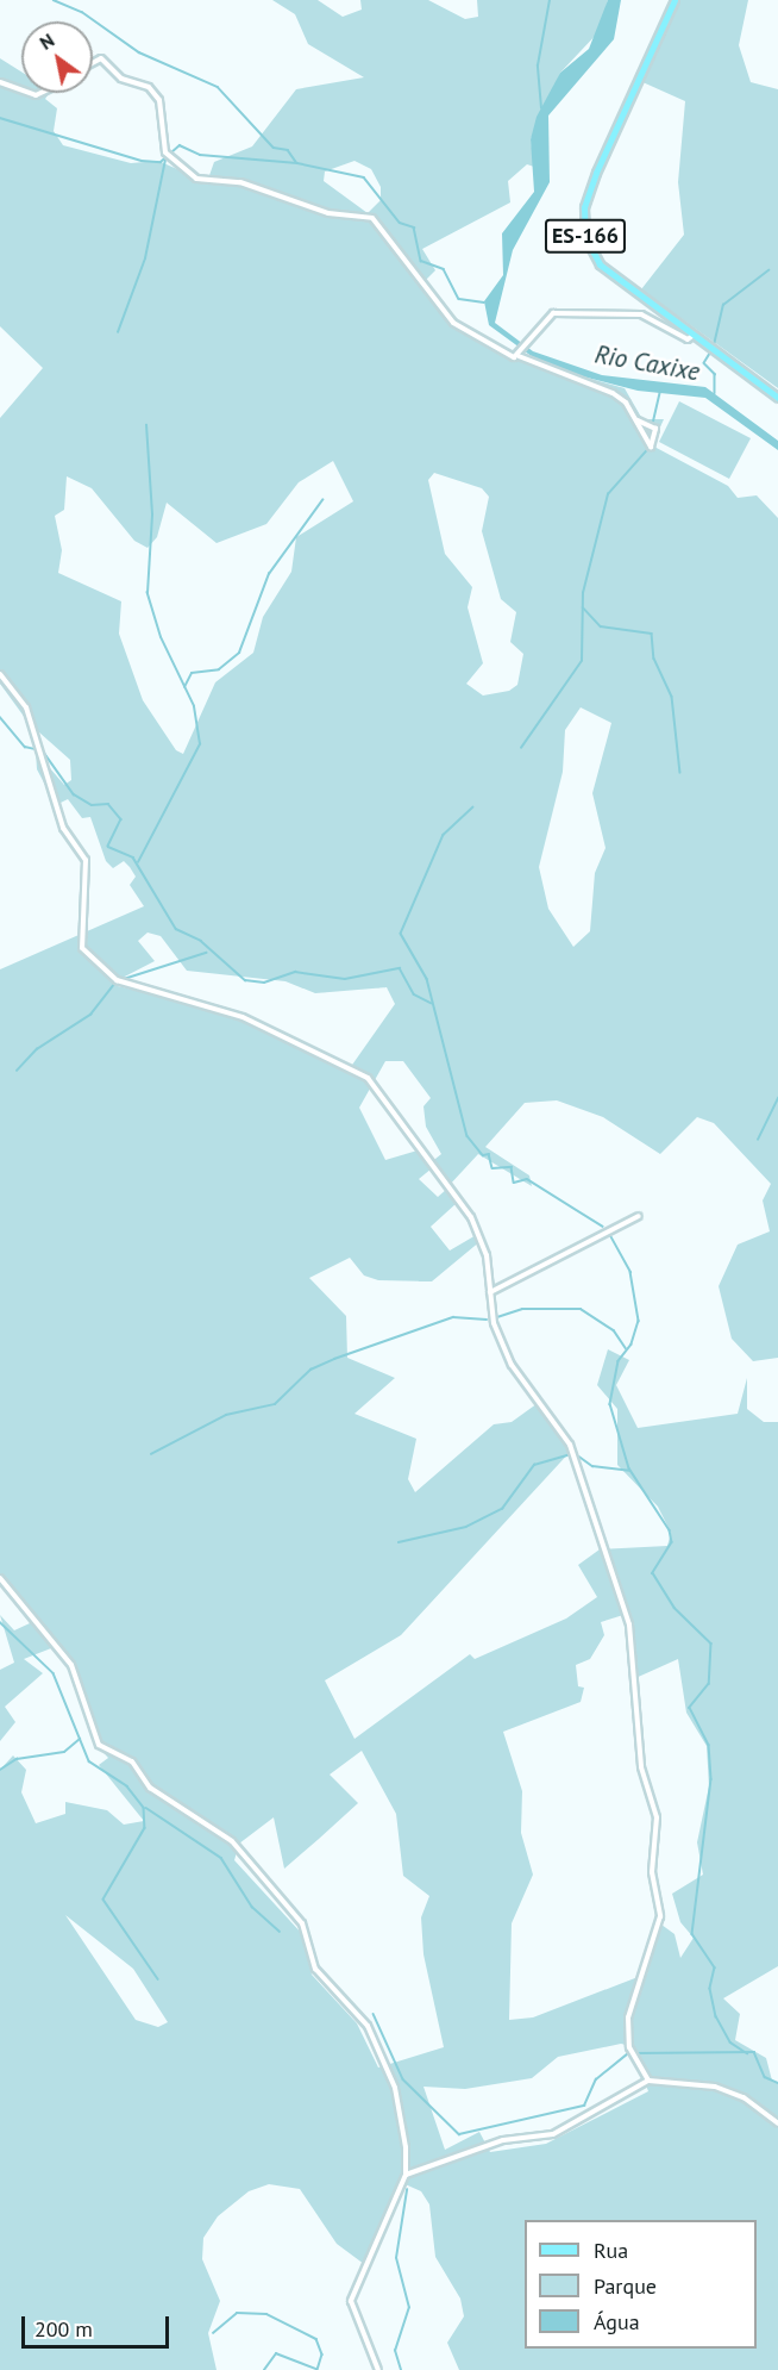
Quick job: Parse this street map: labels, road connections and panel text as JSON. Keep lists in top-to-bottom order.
{
  "streets": {
    "main road": ["ES-166"]
  },
  "water": ["Rio Caxixe"],
  "legend": ["Rua", "Parque", "Água"],
  "scale_bar": "200 m",
  "north": "top left"
}
